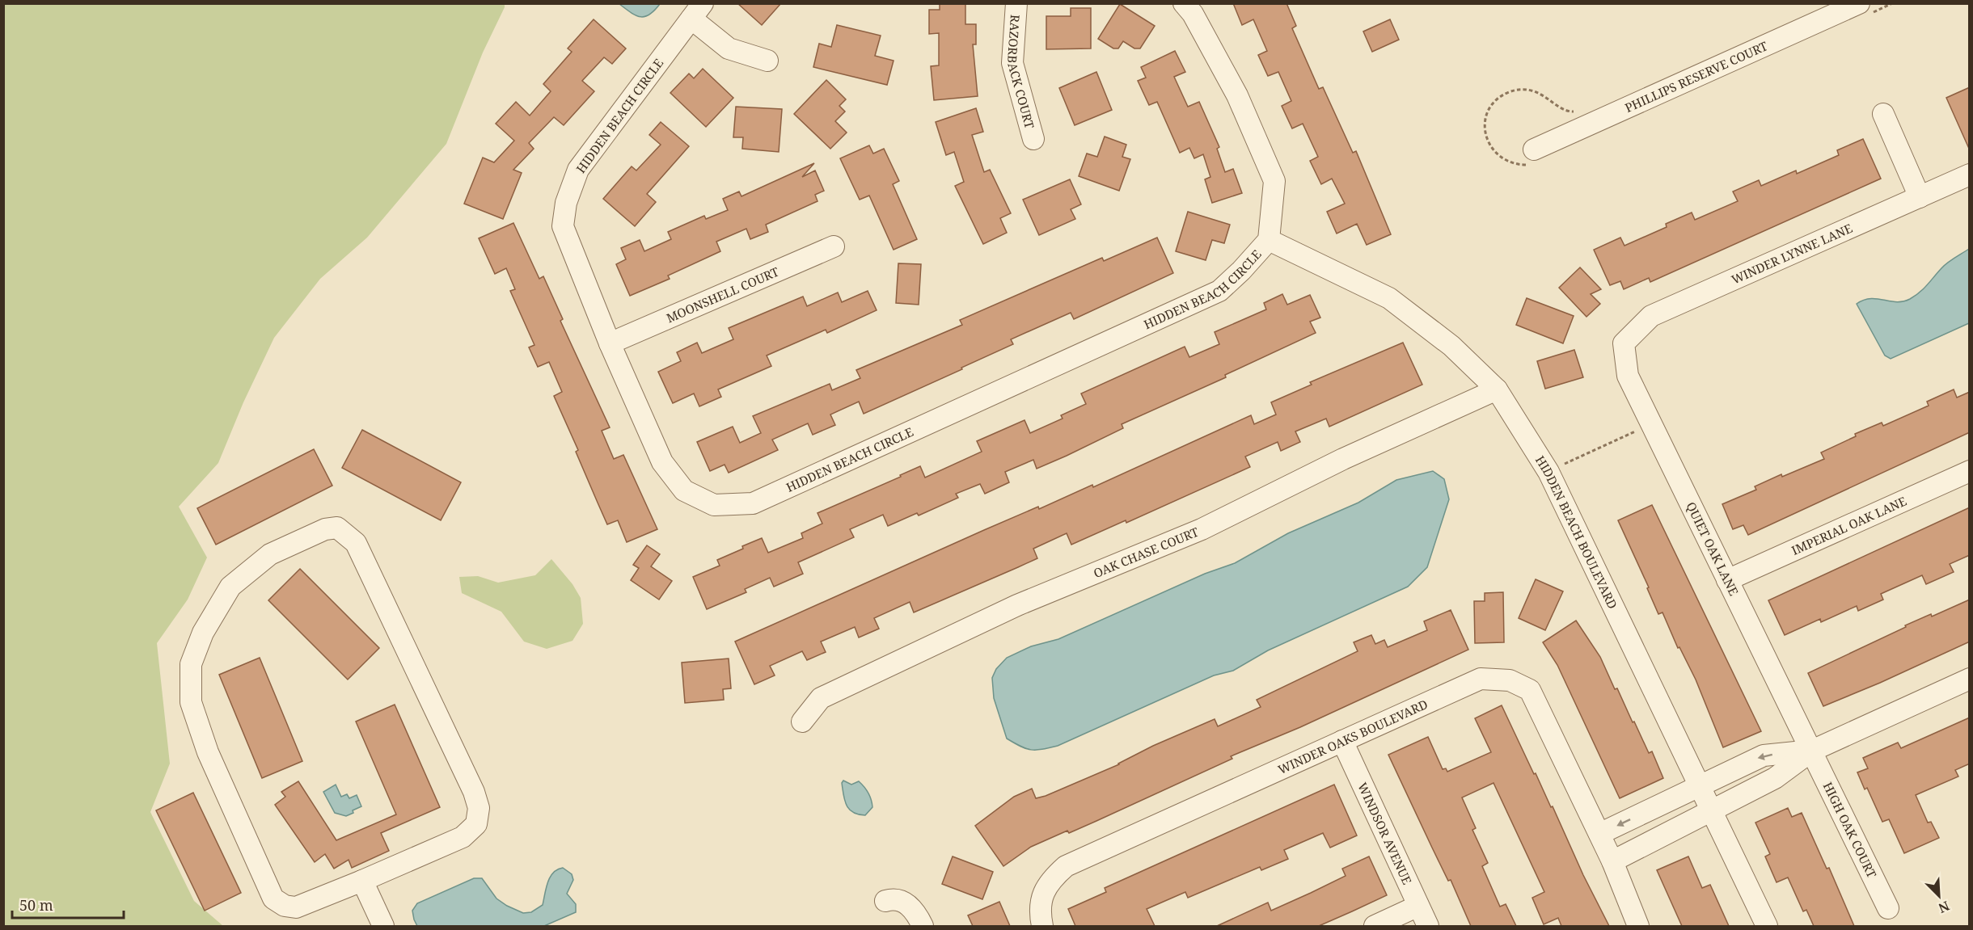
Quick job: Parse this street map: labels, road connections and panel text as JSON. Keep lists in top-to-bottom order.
{
  "streets": {
    "street": [
      "RAZORBACK COURT",
      "PHILLIPS RESERVE COURT",
      "HIDDEN BEACH CIRCLE",
      "WINDER LYNNE LANE",
      "MOONSHELL COURT",
      "IMPERIAL OAK LANE",
      "HIDDEN BEACH BOULEVARD",
      "QUIET OAK LANE",
      "OAK CHASE COURT",
      "WINDER OAKS BOULEVARD",
      "HIGH OAK COURT",
      "WINDSOR AVENUE"
    ]
  },
  "crossings": [
    ["HIDDEN BEACH CIRCLE", "MOONSHELL COURT"],
    ["HIDDEN BEACH CIRCLE", "HIDDEN BEACH BOULEVARD"],
    ["WINDER LYNNE LANE", "QUIET OAK LANE"],
    ["IMPERIAL OAK LANE", "QUIET OAK LANE"],
    ["HIDDEN BEACH BOULEVARD", "OAK CHASE COURT"],
    ["QUIET OAK LANE", "HIGH OAK COURT"],
    ["WINDER OAKS BOULEVARD", "WINDSOR AVENUE"]
  ],
  "scale_bar": "50 m",
  "north": "bottom right"
}
